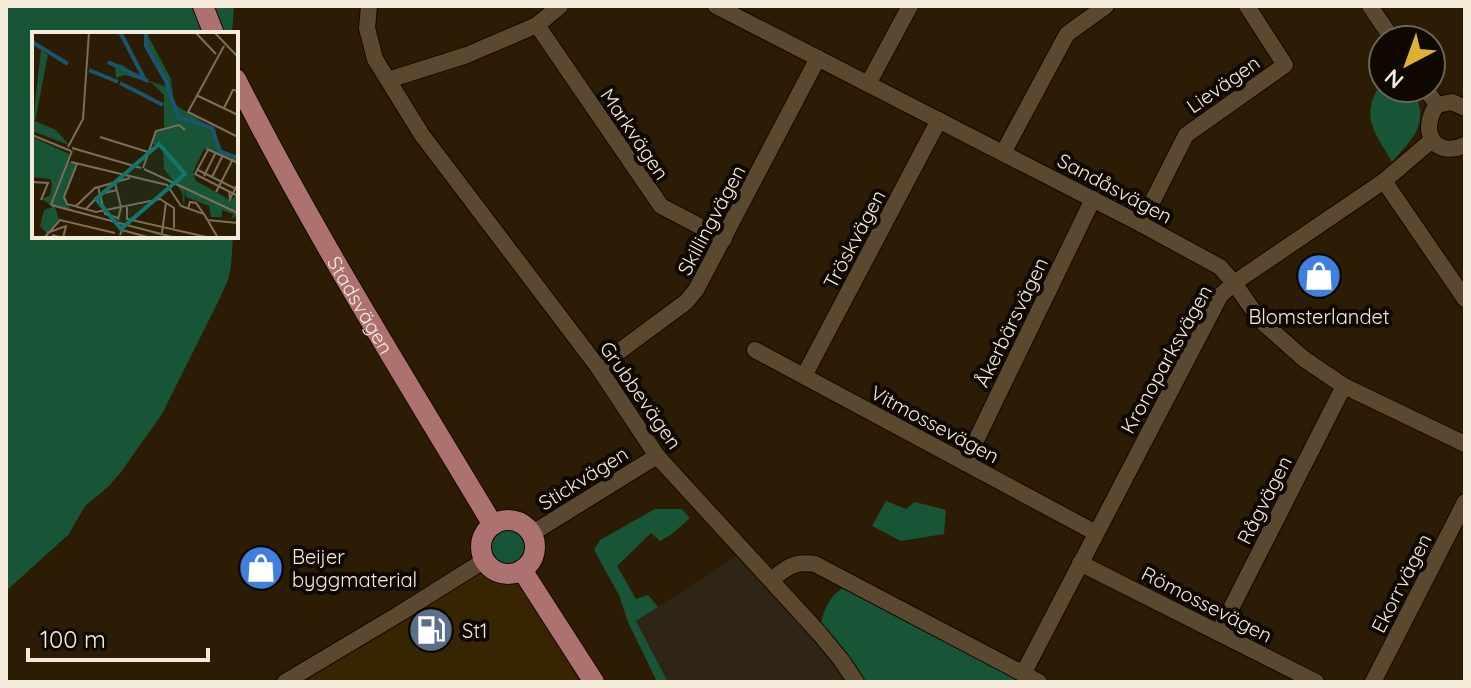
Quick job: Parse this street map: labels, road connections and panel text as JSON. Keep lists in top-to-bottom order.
{
  "streets": {
    "main road": ["Stadsvägen"],
    "street": [
      "Lievägen",
      "Markvägen",
      "Sandåsvägen",
      "Skillingvägen",
      "Tröskvägen",
      "Åkerbärsvägen",
      "Kronoparksvägen",
      "Grubbevägen",
      "Vitmossevägen",
      "Stickvägen",
      "Rågvägen",
      "Ekorrvägen",
      "Römossevägen"
    ]
  },
  "crossings": [
    ["Lievägen", "Sandåsvägen"],
    ["Markvägen", "Skillingvägen"],
    ["Sandåsvägen", "Skillingvägen"],
    ["Sandåsvägen", "Tröskvägen"],
    ["Sandåsvägen", "Åkerbärsvägen"],
    ["Sandåsvägen", "Kronoparksvägen"],
    ["Sandåsvägen", "Rågvägen"],
    ["Skillingvägen", "Grubbevägen"],
    ["Tröskvägen", "Vitmossevägen"],
    ["Stadsvägen", "Stickvägen"],
    ["Åkerbärsvägen", "Vitmossevägen"],
    ["Kronoparksvägen", "Vitmossevägen"],
    ["Kronoparksvägen", "Römossevägen"],
    ["Grubbevägen", "Stickvägen"],
    ["Rågvägen", "Römossevägen"]
  ],
  "places": {
    "shop": ["Blomsterlandet", "Beijer byggmaterial"],
    "fuel station": ["St1"]
  },
  "scale_bar": "100 m",
  "north": "bottom left"
}
